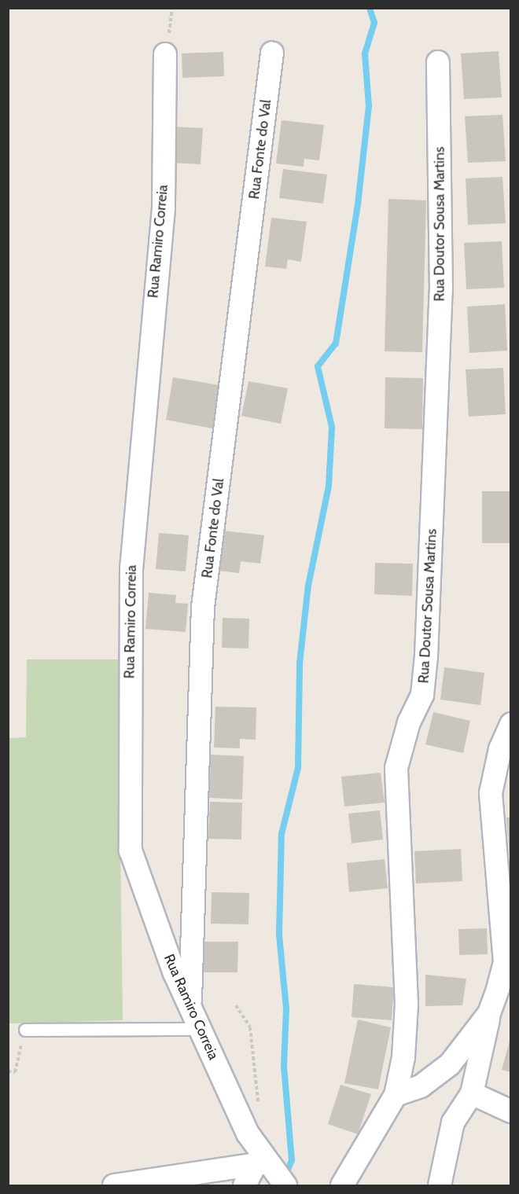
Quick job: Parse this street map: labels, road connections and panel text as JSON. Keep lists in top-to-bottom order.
{
  "streets": {
    "street": ["Rua Fonte do Val", "Rua Doutor Sousa Martins", "Rua Ramiro Correia"]
  },
  "crossings": [
    ["Rua Fonte do Val", "Rua Ramiro Correia"]
  ]
}
